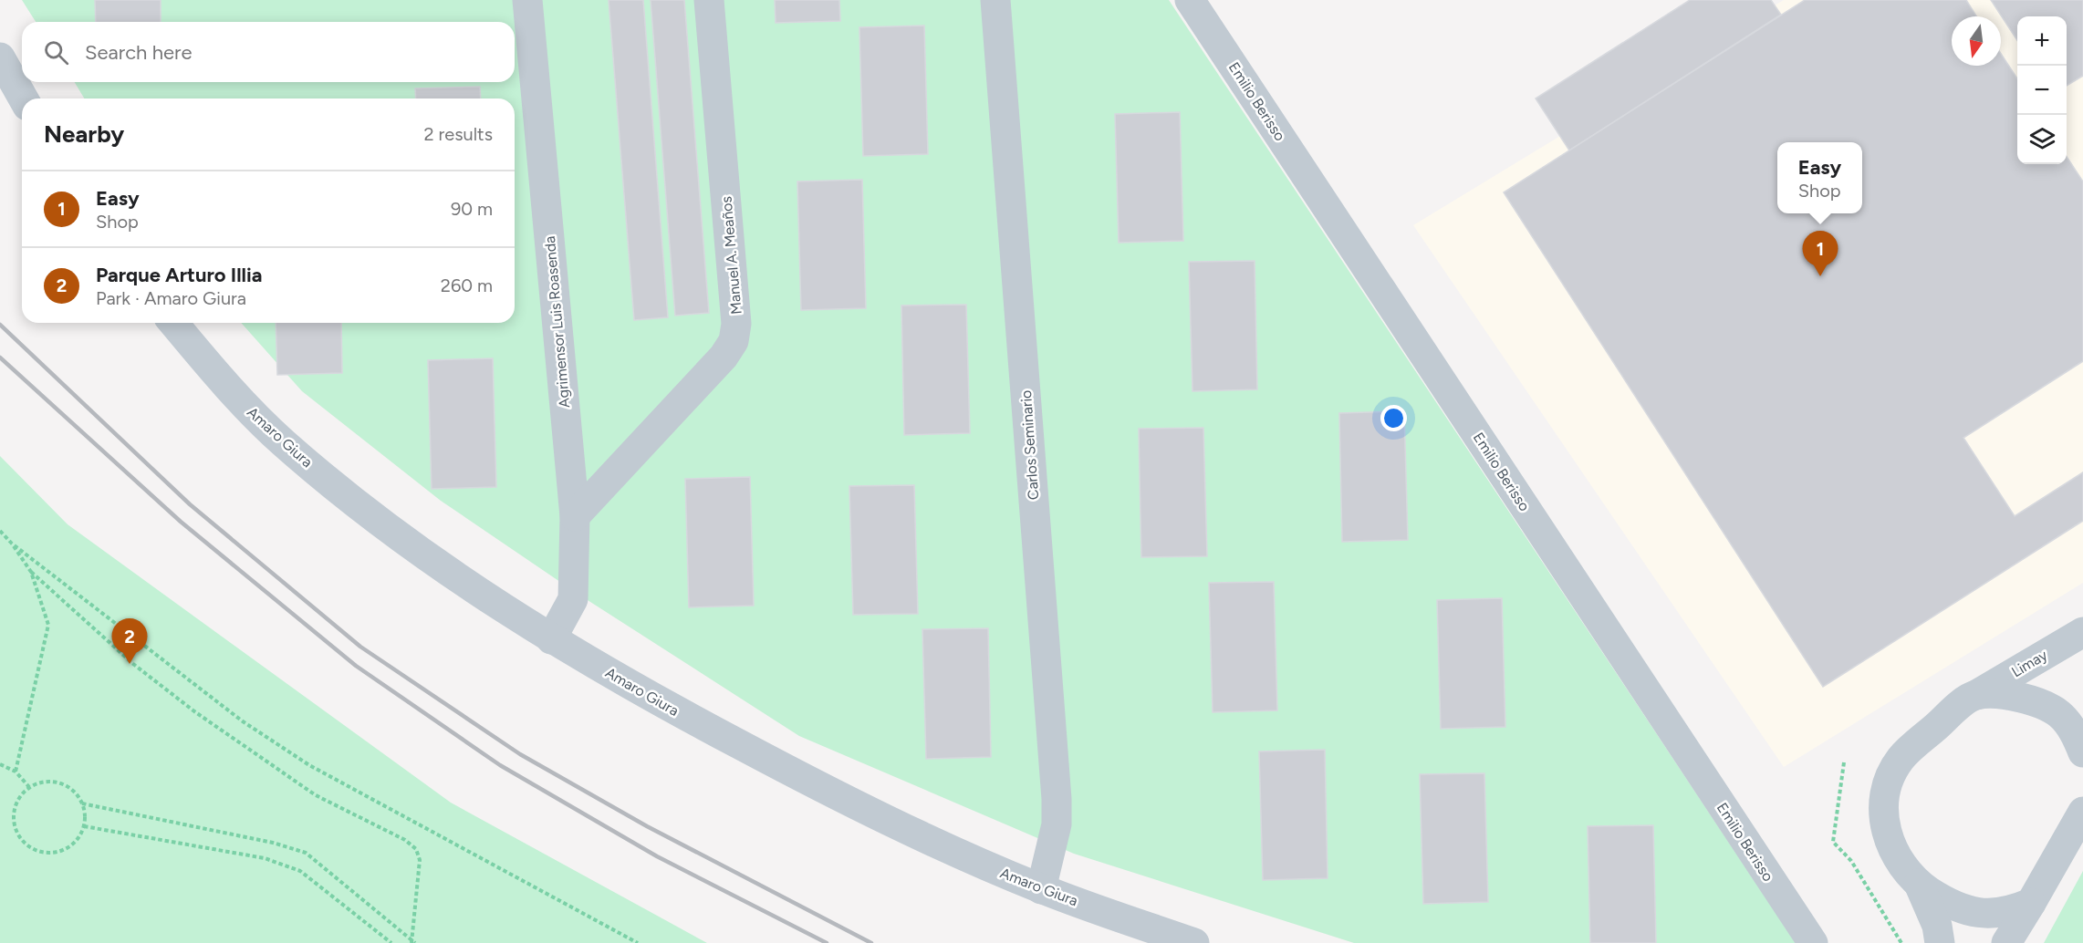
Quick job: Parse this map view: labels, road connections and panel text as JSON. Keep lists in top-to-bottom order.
{
  "streets": {
    "street": [
      "Emilio Berisso",
      "Manuel A. Meaños",
      "Agrimensor Luis Roasenda",
      "Amaro Giura",
      "Carlos Seminario",
      "Limay"
    ]
  },
  "crossings": [
    ["Manuel A. Meaños", "Agrimensor Luis Roasenda"],
    ["Agrimensor Luis Roasenda", "Amaro Giura"],
    ["Amaro Giura", "Carlos Seminario"]
  ],
  "north": "bottom",
  "page": {
    "map_buttons": ["+", "−"],
    "search": "Search here",
    "heading": ["Nearby", "2 results"],
    "popup": ["Easy", "Shop"],
    "list": [
      {
        "mark": "1",
        "name": "Easy",
        "note": "Shop",
        "value": "90 m"
      },
      {
        "mark": "2",
        "name": "Parque Arturo Illia",
        "note": "Park · Amaro Giura",
        "value": "260 m"
      }
    ],
    "pins": ["1", "2"]
  }
}
